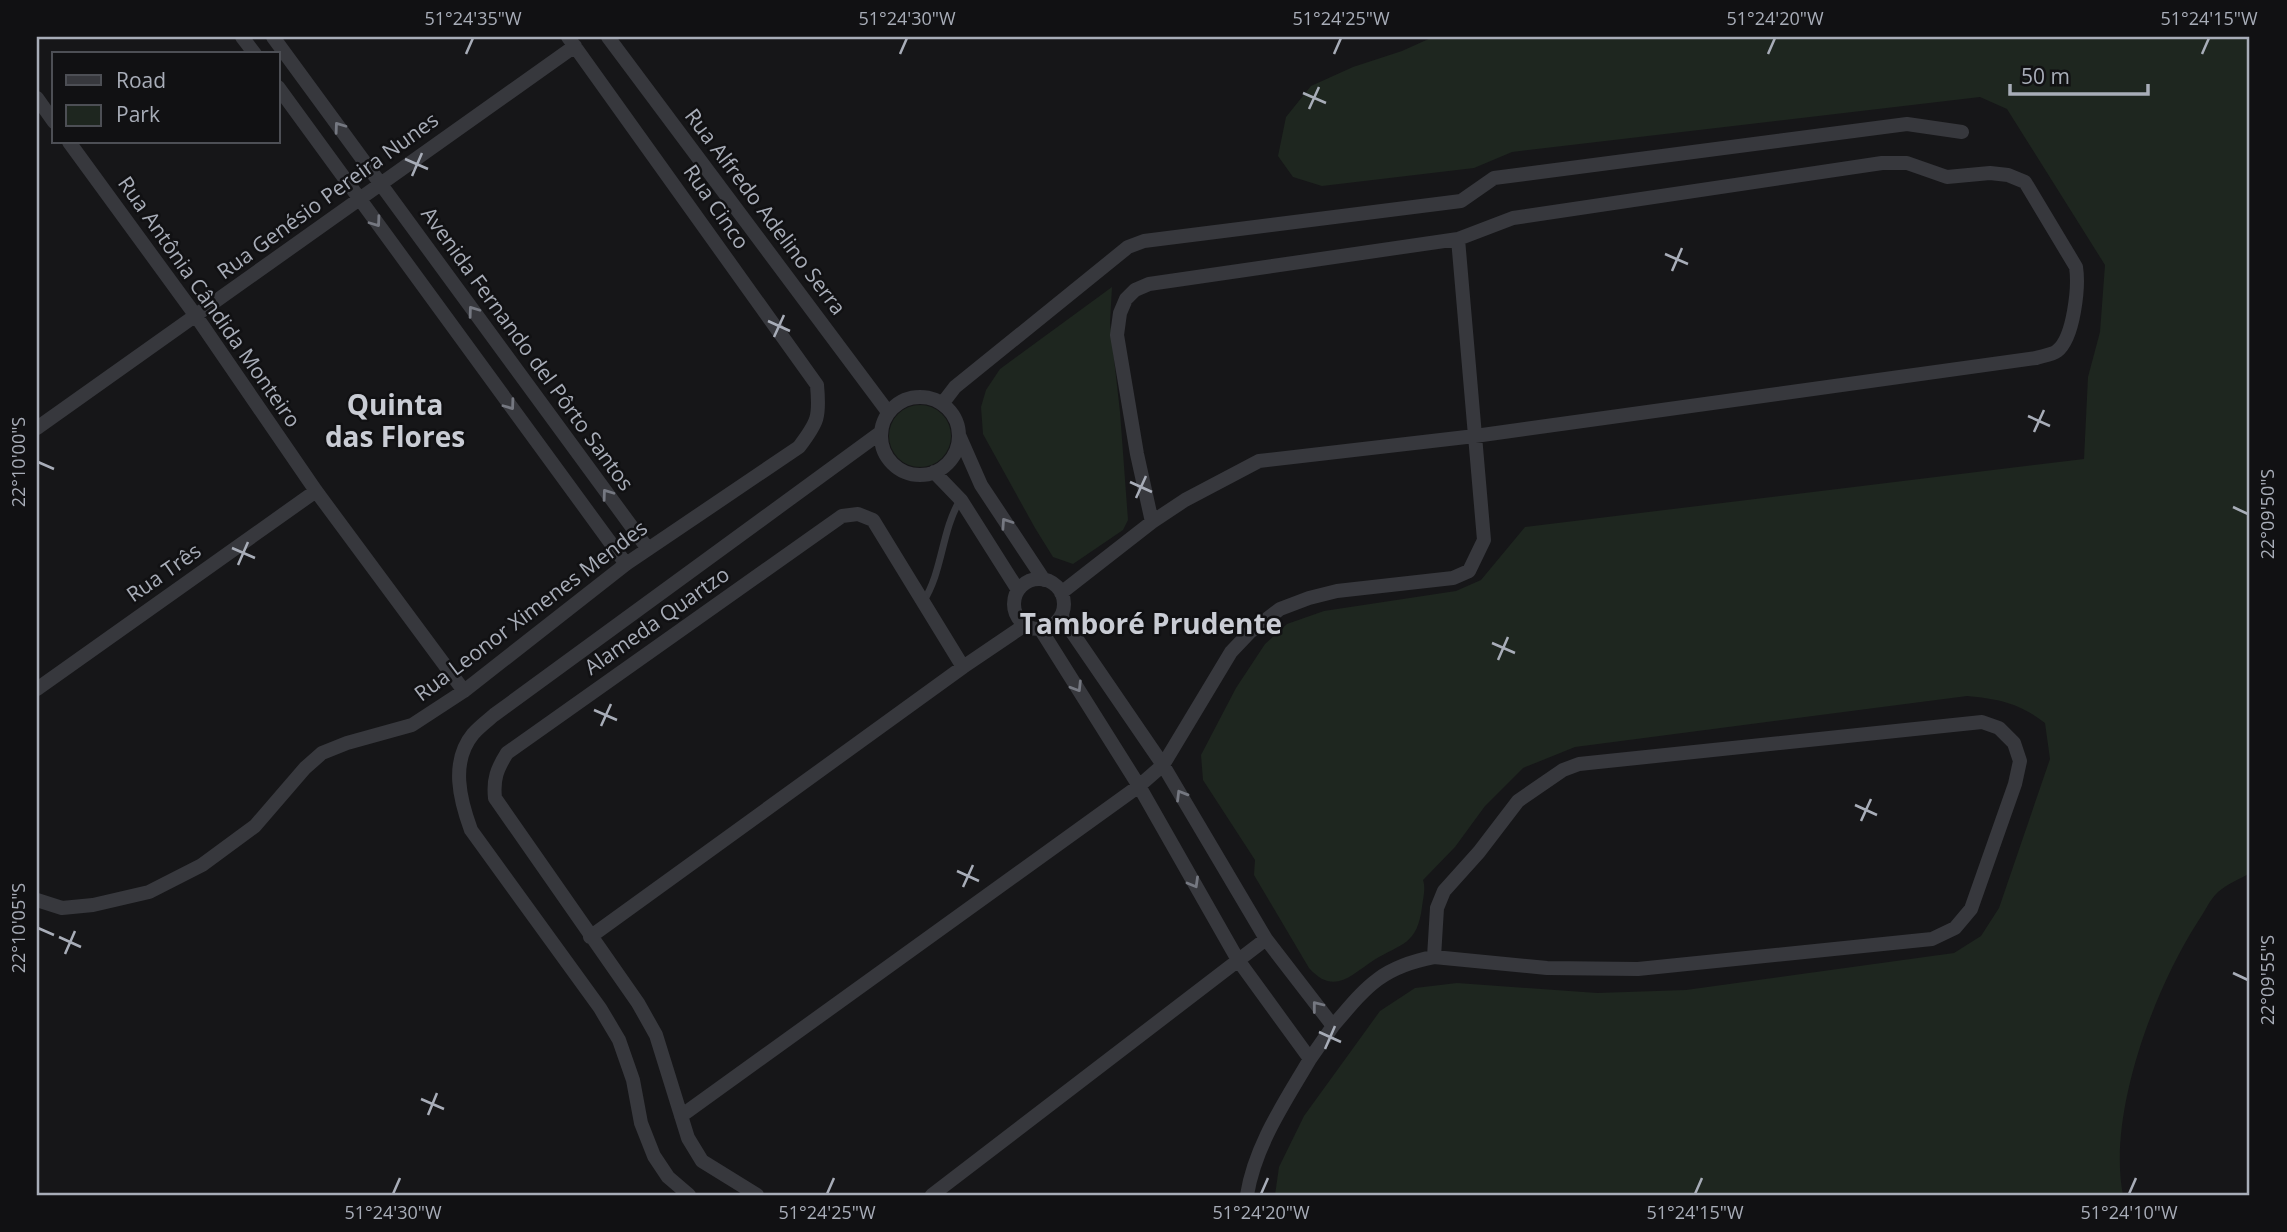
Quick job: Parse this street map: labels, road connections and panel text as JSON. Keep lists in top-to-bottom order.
{
  "streets": {
    "street": [
      "Rua Genésio Pereira Nunes",
      "Rua Cinco",
      "Rua Alfredo Adelino Serra",
      "Rua Antônia Cândida Monteiro",
      "Avenida Fernando del Pôrto Santos",
      "Rua Três",
      "Rua Leonor Ximenes Mendes",
      "Alameda Quartzo"
    ]
  },
  "crossings": [
    ["Rua Genésio Pereira Nunes", "Rua Cinco"],
    ["Rua Genésio Pereira Nunes", "Rua Antônia Cândida Monteiro"],
    ["Rua Genésio Pereira Nunes", "Avenida Fernando del Pôrto Santos"],
    ["Rua Cinco", "Rua Leonor Ximenes Mendes"],
    ["Rua Antônia Cândida Monteiro", "Rua Três"],
    ["Rua Antônia Cândida Monteiro", "Rua Leonor Ximenes Mendes"],
    ["Avenida Fernando del Pôrto Santos", "Rua Leonor Ximenes Mendes"]
  ],
  "districts": ["Quinta das Flores", "Tamboré Prudente"],
  "legend": ["Road", "Park"],
  "scale_bar": "50 m",
  "coordinates": [
    "51°24'35\"W",
    "51°24'30\"W",
    "51°24'25\"W",
    "51°24'20\"W",
    "51°24'15\"W",
    "22°10'00\"S",
    "22°09'50\"S",
    "22°10'05\"S",
    "22°09'55\"S",
    "51°24'10\"W"
  ]
}
